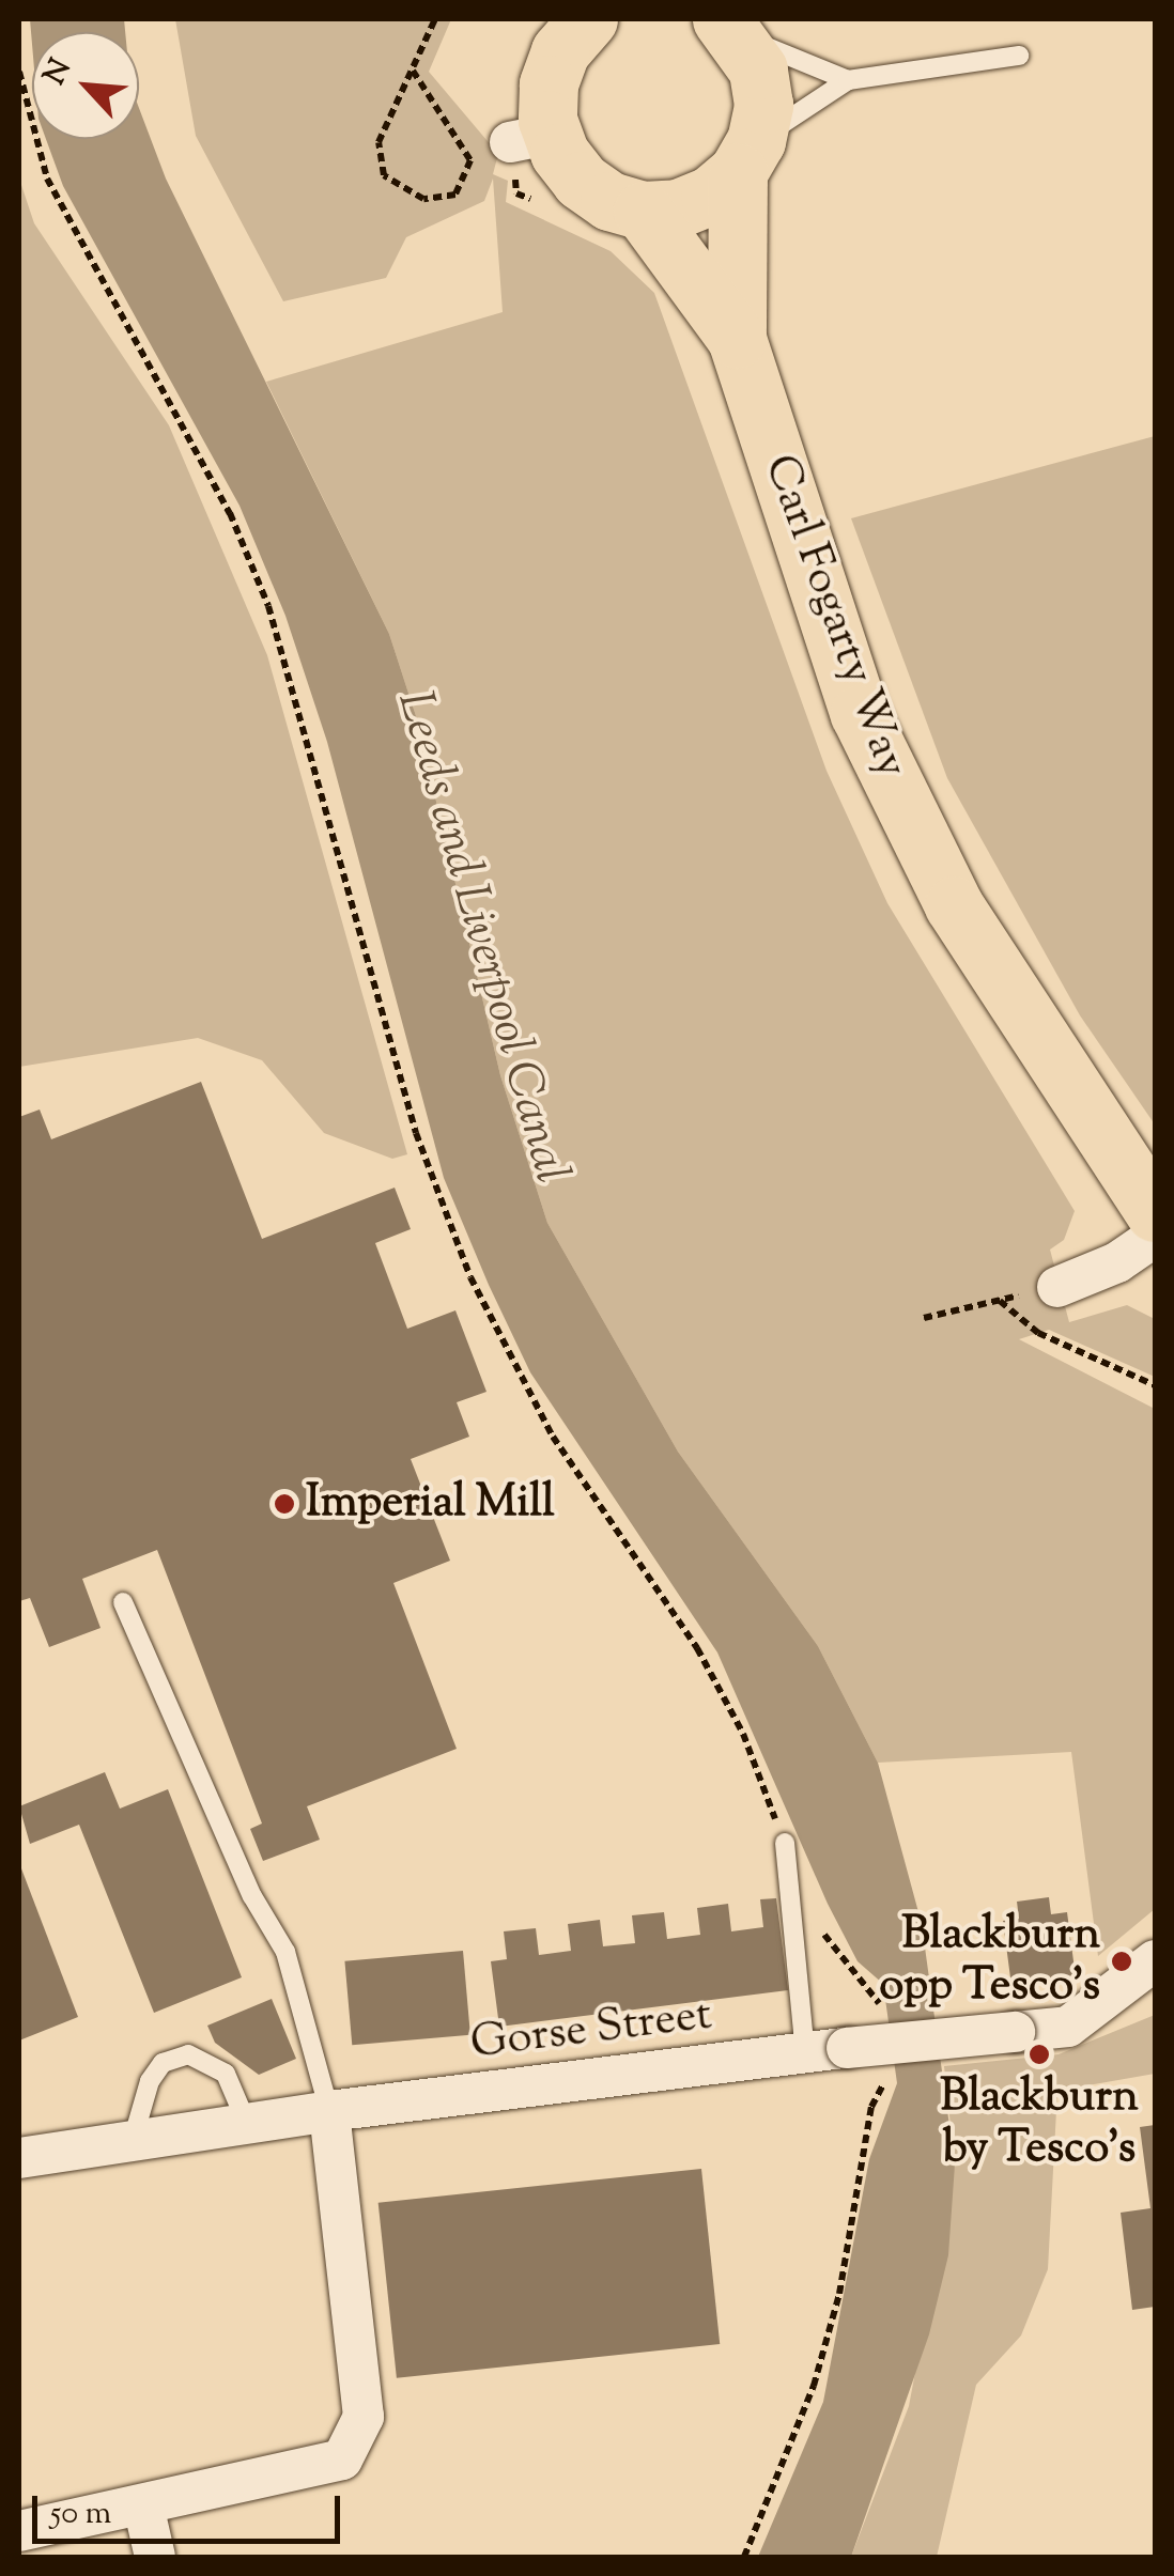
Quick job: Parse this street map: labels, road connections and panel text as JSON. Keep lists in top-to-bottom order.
{
  "streets": {
    "highway": ["Carl Fogarty Way"],
    "street": ["Gorse Street"]
  },
  "water": ["Leeds and Liverpool Canal"],
  "places": ["Imperial Mill", "Blackburn opp Tesco's", "Blackburn by Tesco's"],
  "scale_bar": "50 m",
  "north": "top left"
}
